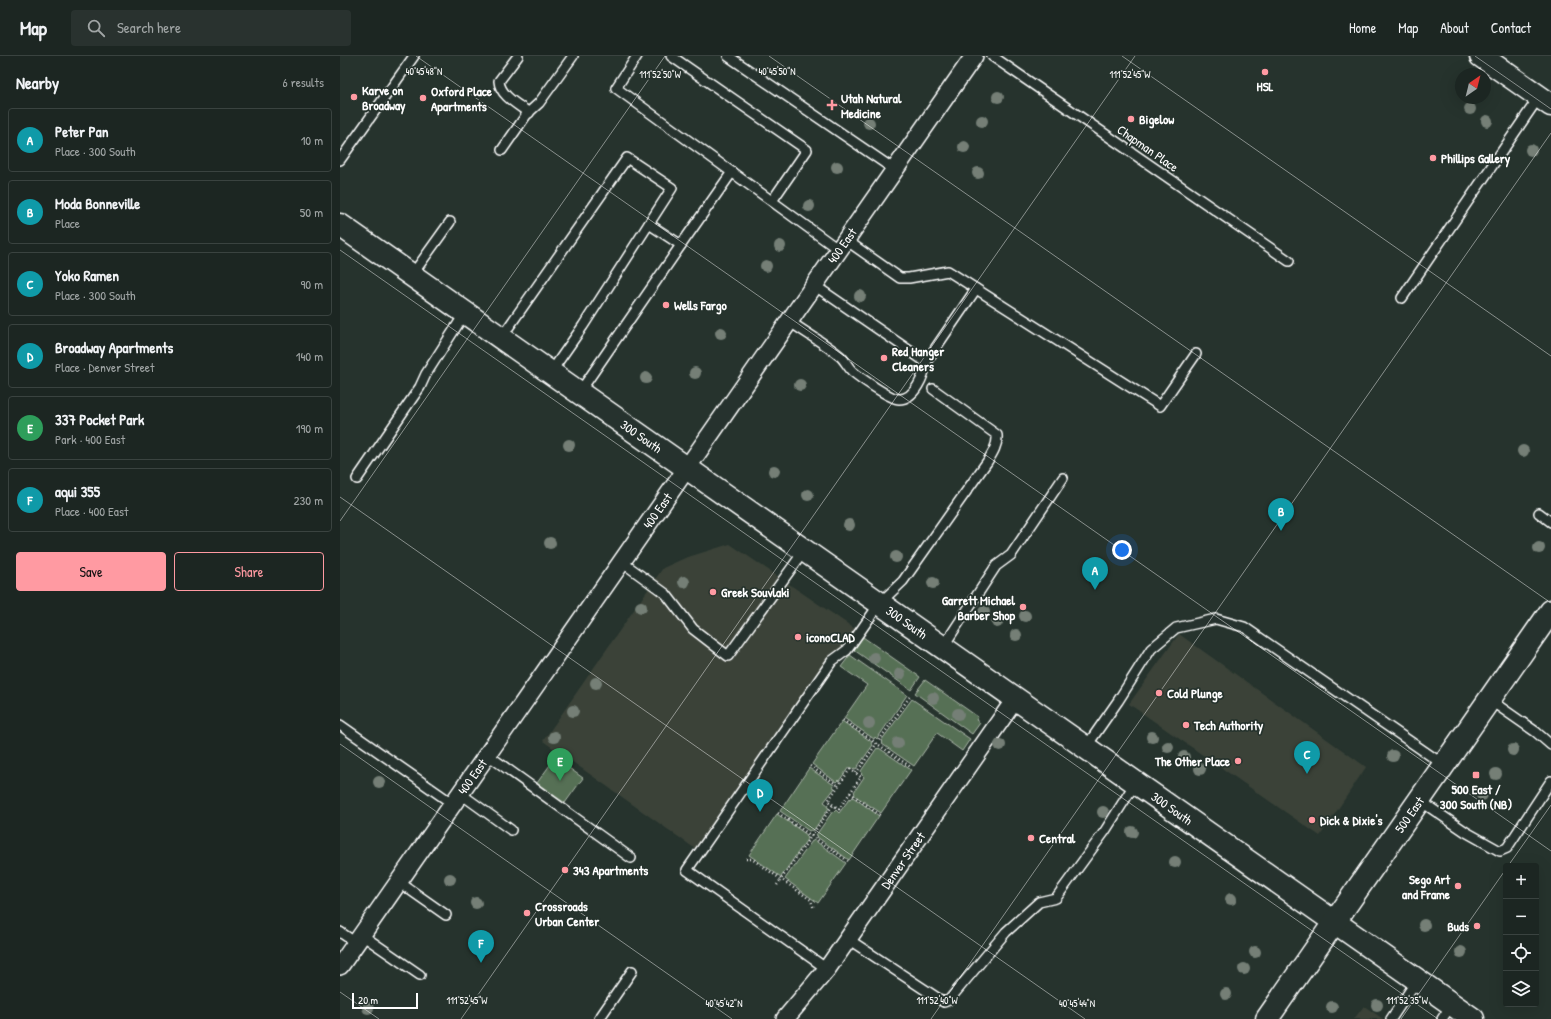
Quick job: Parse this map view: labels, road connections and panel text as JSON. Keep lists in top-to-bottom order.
{
  "streets": {
    "street": [
      "400 East",
      "300 South",
      "500 East",
      "Denver Street"
    ],
    "lane": ["Chapman Place"]
  },
  "crossings": [
    ["400 East", "300 South"],
    ["300 South", "500 East"],
    ["300 South", "Denver Street"]
  ],
  "places": {
    "other": [
      "HSL",
      "Karve on Broadway",
      "Oxford Place Apartments",
      "Bigelow",
      "Phillips Gallery",
      "Wells Fargo",
      "Red Hanger Cleaners",
      "Greek Souvlaki",
      "Garrett Michael Barber Shop",
      "iconoCLAD",
      "Cold Plunge",
      "Tech Authority",
      "The Other Place",
      "Dick & Dixie's",
      "Central",
      "343 Apartments",
      "Sego Art and Frame",
      "Crossroads Urban Center",
      "Buds"
    ],
    "health": ["Utah Natural Medicine"],
    "transit": ["500 East / 300 South (NB)"]
  },
  "scale_bar": "20 m",
  "north": "top right",
  "page": {
    "header": "Map",
    "search": "Search here",
    "nav": [
      "Home",
      "Map",
      "About",
      "Contact"
    ],
    "heading": ["Nearby", "6 results"],
    "list": [
      {
        "mark": "A",
        "name": "Peter Pan",
        "note": "Place · 300 South",
        "value": "10 m"
      },
      {
        "mark": "B",
        "name": "Moda Bonneville",
        "note": "Place",
        "value": "50 m"
      },
      {
        "mark": "C",
        "name": "Yoko Ramen",
        "note": "Place · 300 South",
        "value": "90 m"
      },
      {
        "mark": "D",
        "name": "Broadway Apartments",
        "note": "Place · Denver Street",
        "value": "140 m"
      },
      {
        "mark": "E",
        "name": "337 Pocket Park",
        "note": "Park · 400 East",
        "value": "190 m"
      },
      {
        "mark": "F",
        "name": "aqui 355",
        "note": "Place · 400 East",
        "value": "230 m"
      }
    ],
    "pins": [
      "B",
      "A",
      "C",
      "E",
      "D",
      "F"
    ],
    "buttons": ["Save", "Share"],
    "map_buttons": ["+", "−"],
    "scale": "20 m"
  },
  "coordinates": [
    "40°45'48\"N",
    "40°45'50\"N",
    "111°52'50\"W",
    "111°52'45\"W",
    "111°52'40\"W",
    "111°52'35\"W",
    "40°45'42\"N",
    "40°45'44\"N"
  ]
}
